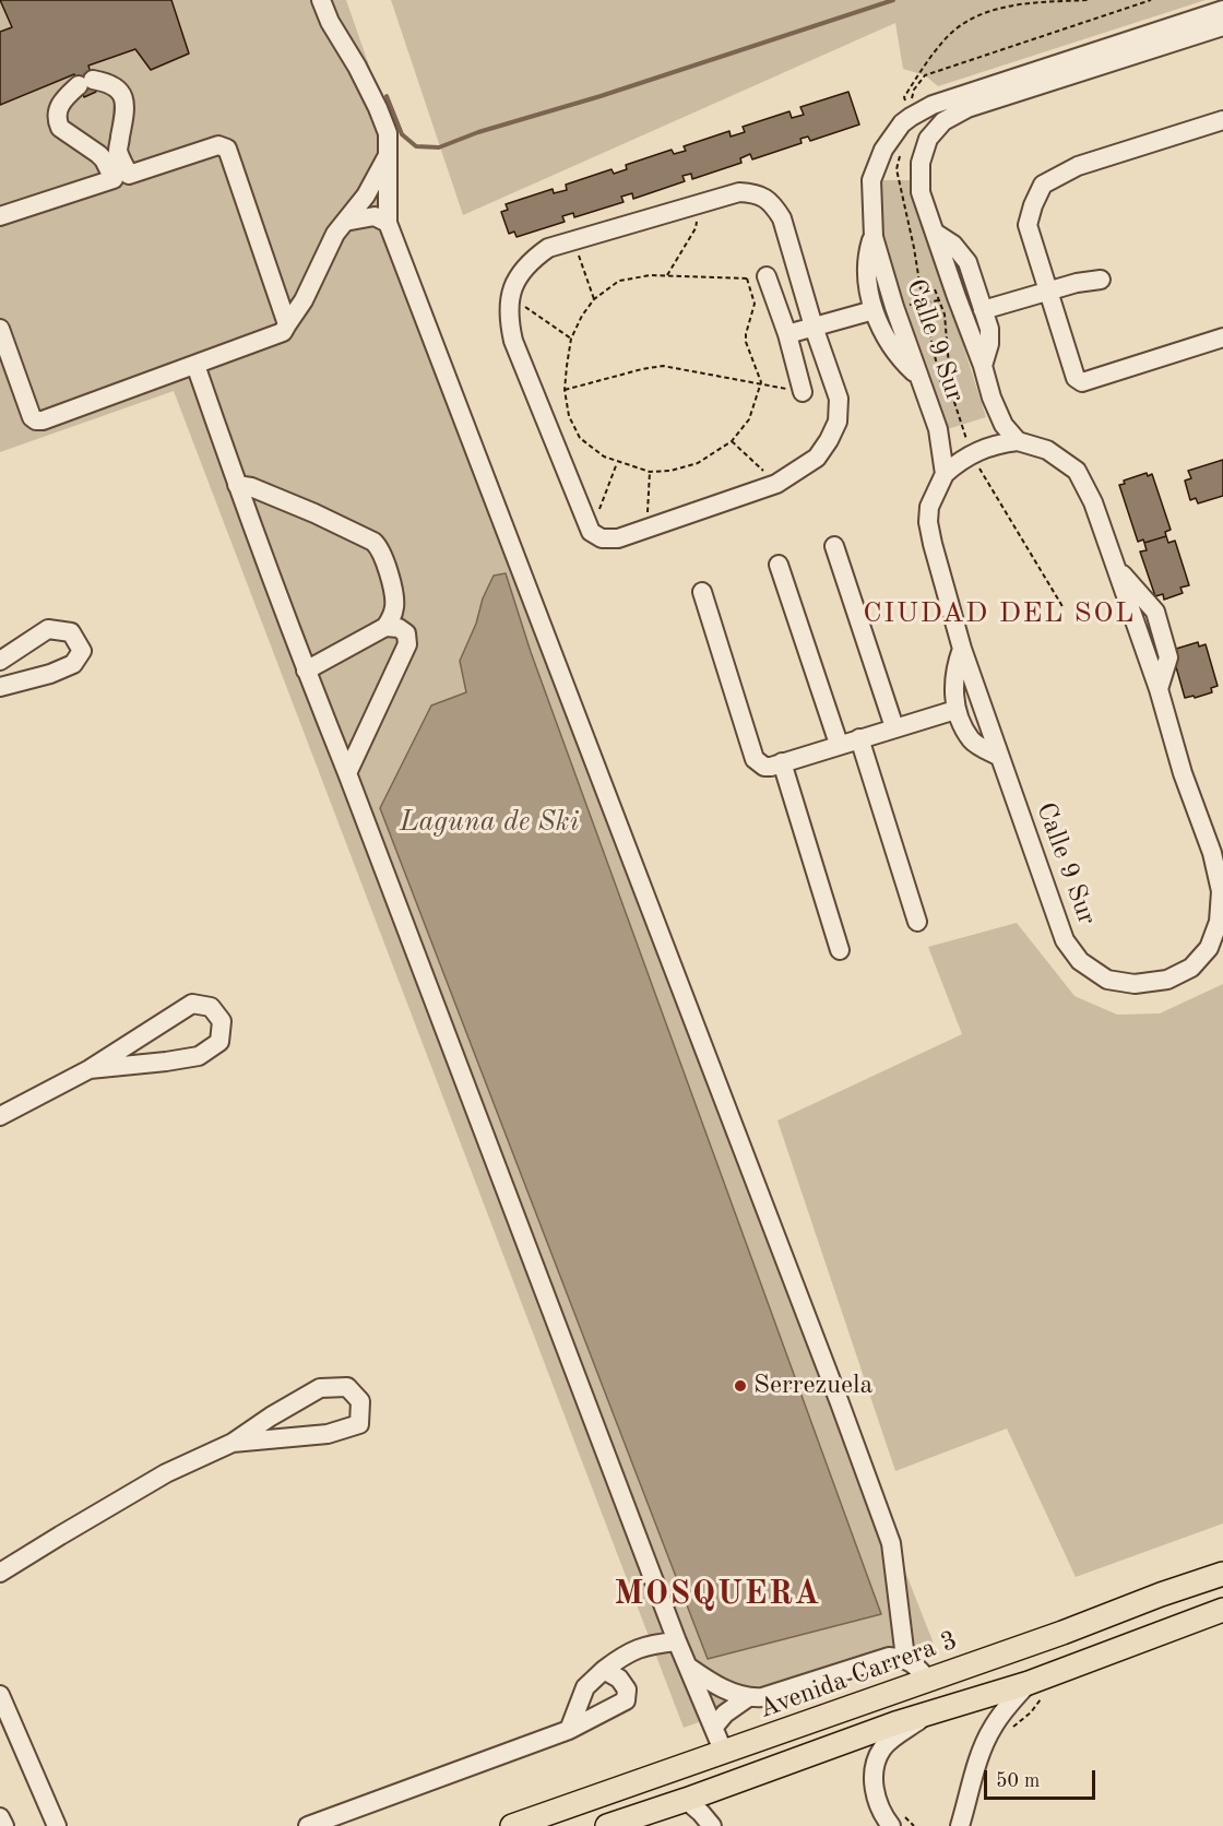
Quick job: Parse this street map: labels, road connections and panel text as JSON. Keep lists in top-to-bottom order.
{
  "streets": {
    "main road": ["Avenida Carrera 3"],
    "street": ["Calle 9 Sur"]
  },
  "districts": ["CIUDAD DEL SOL", "MOSQUERA"],
  "water": ["Laguna de Ski"],
  "places": ["Serrezuela"],
  "scale_bar": "50 m"
}
